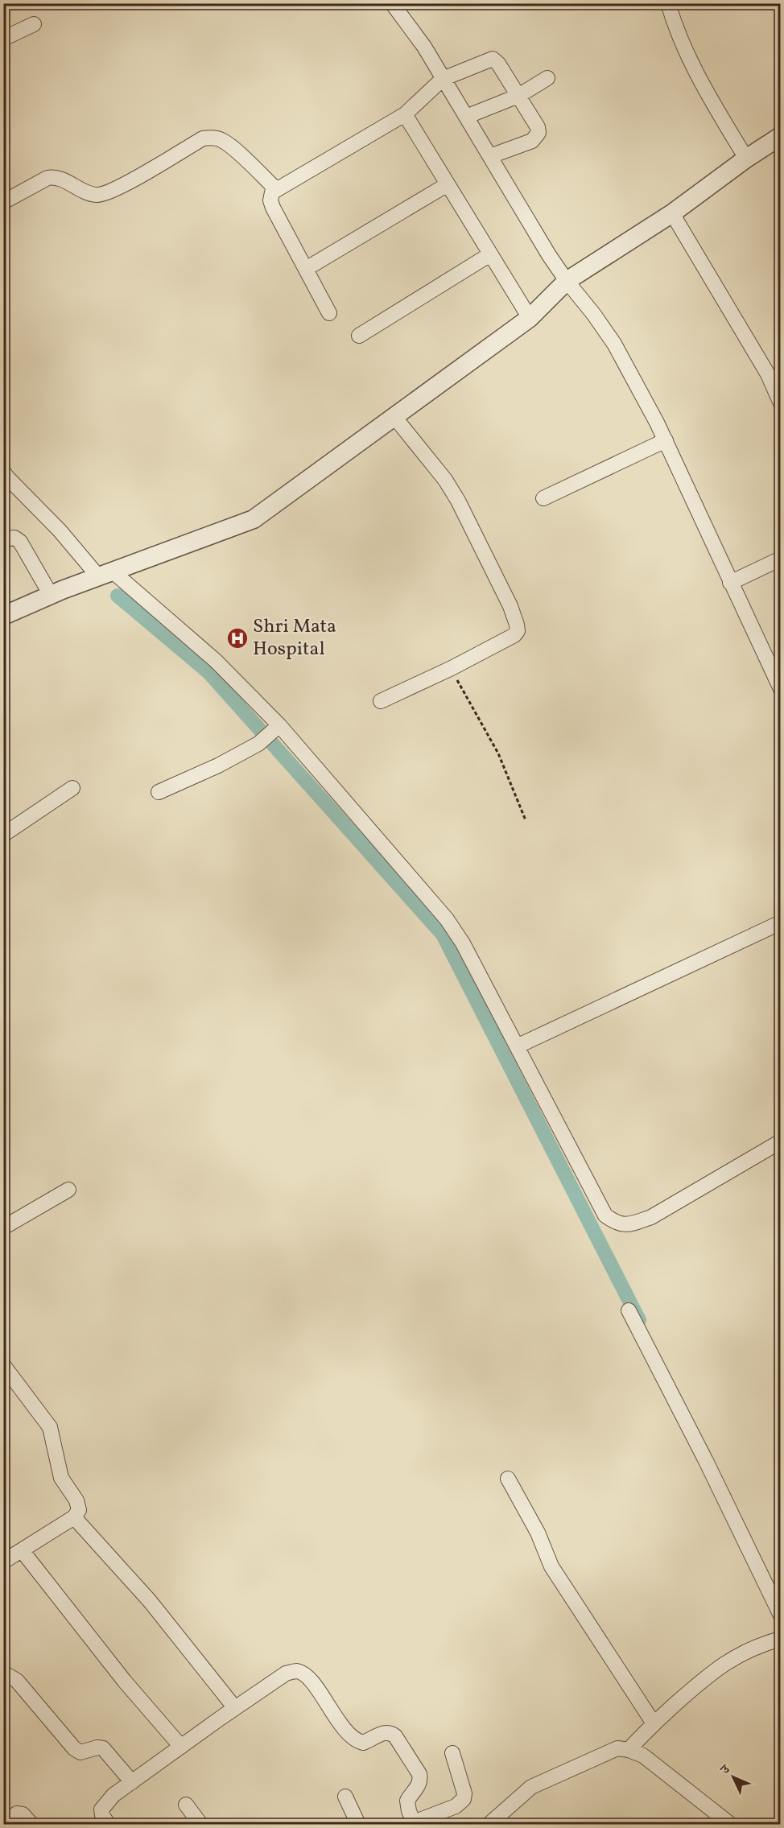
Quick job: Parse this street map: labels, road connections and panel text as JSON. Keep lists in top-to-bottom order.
{
  "places": {
    "hospital": ["Shri Mata Hospital"]
  },
  "north": "top left"
}
